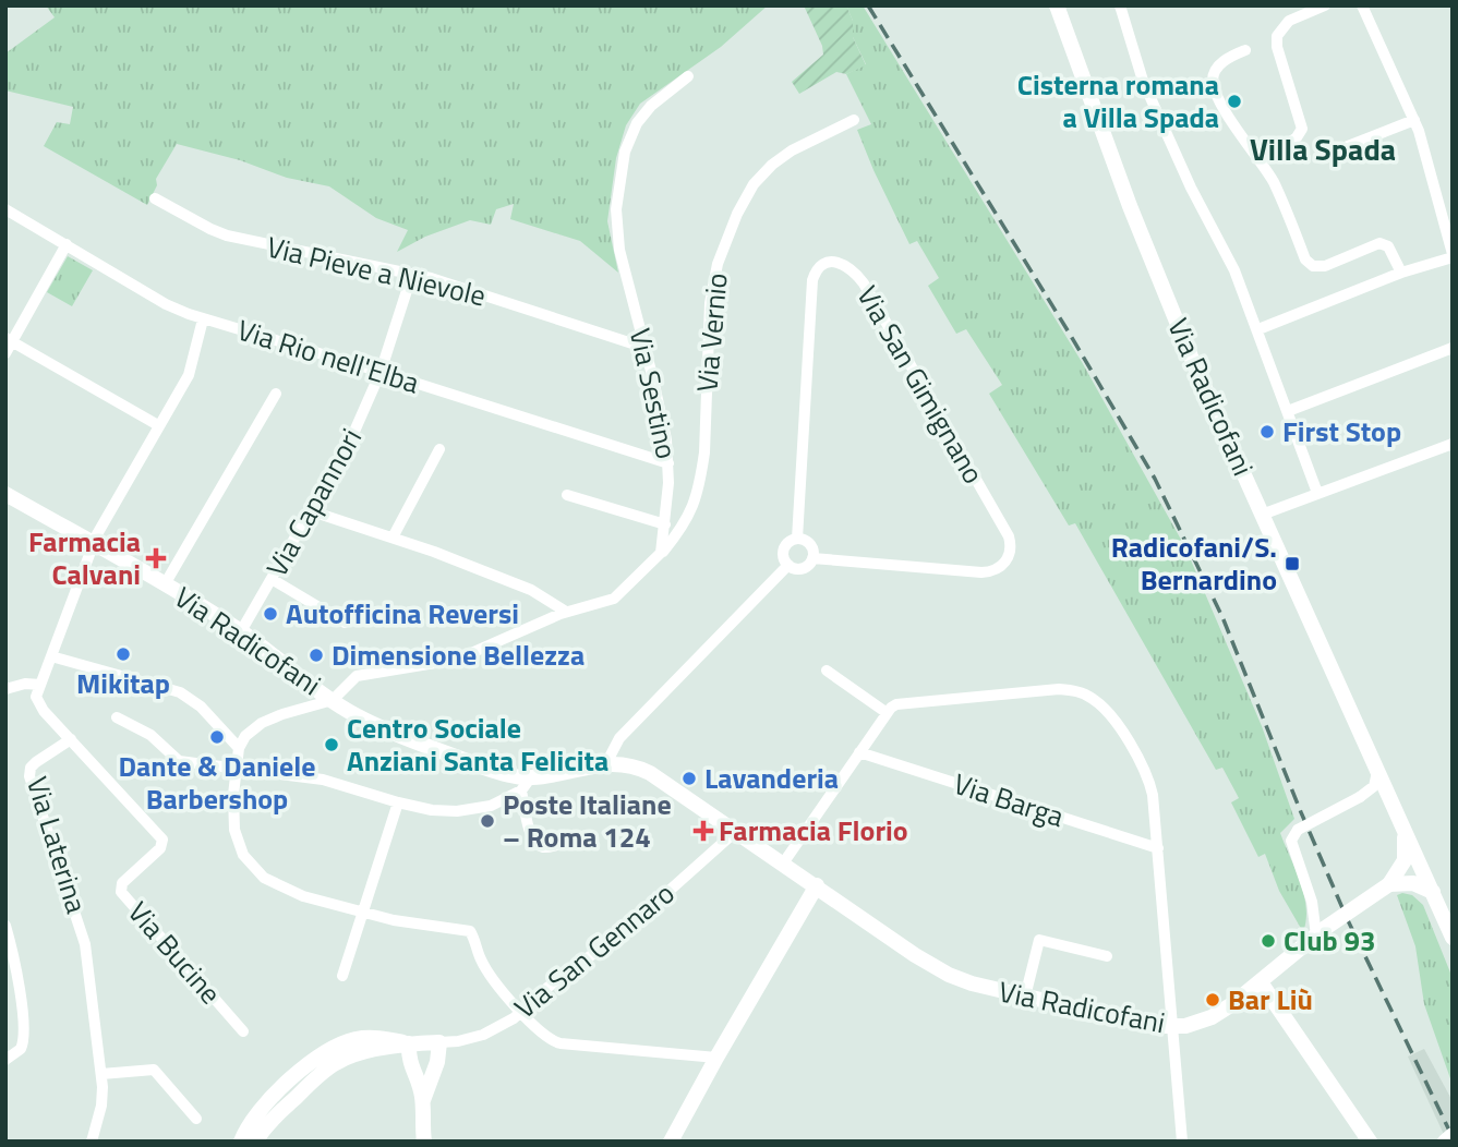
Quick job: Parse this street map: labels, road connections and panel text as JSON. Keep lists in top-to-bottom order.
{
  "streets": {
    "street": [
      "Via Pieve a Nievole",
      "Via Vernio",
      "Via Rio nell'Elba",
      "Via San Gimignano",
      "Via Sestino",
      "Via Radicofani",
      "Via Capannori",
      "Via Barga",
      "Via Laterina",
      "Via San Gennaro",
      "Via Bucine"
    ]
  },
  "crossings": [
    ["Via Pieve a Nievole", "Via Sestino"],
    ["Via Pieve a Nievole", "Via Capannori"],
    ["Via Vernio", "Via Sestino"],
    ["Via Rio nell'Elba", "Via Sestino"],
    ["Via Rio nell'Elba", "Via Capannori"],
    ["Via Radicofani", "Via Capannori"],
    ["Via Radicofani", "Via San Gennaro"],
    ["Via Laterina", "Via Bucine"]
  ],
  "districts": ["Villa Spada"],
  "places": {
    "other": [
      "Cisterna romana a Villa Spada",
      "First Stop",
      "Autofficina Reversi",
      "Mikitap",
      "Dimensione Bellezza",
      "Dante & Daniele Barbershop",
      "Centro Sociale Anziani Santa Felicita",
      "Lavanderia",
      "Poste Italiane – Roma 124",
      "Club 93",
      "Bar Liù"
    ],
    "health": ["Farmacia Calvani", "Farmacia Florio"],
    "transit": ["Radicofani/S. Bernardino"]
  }
}
